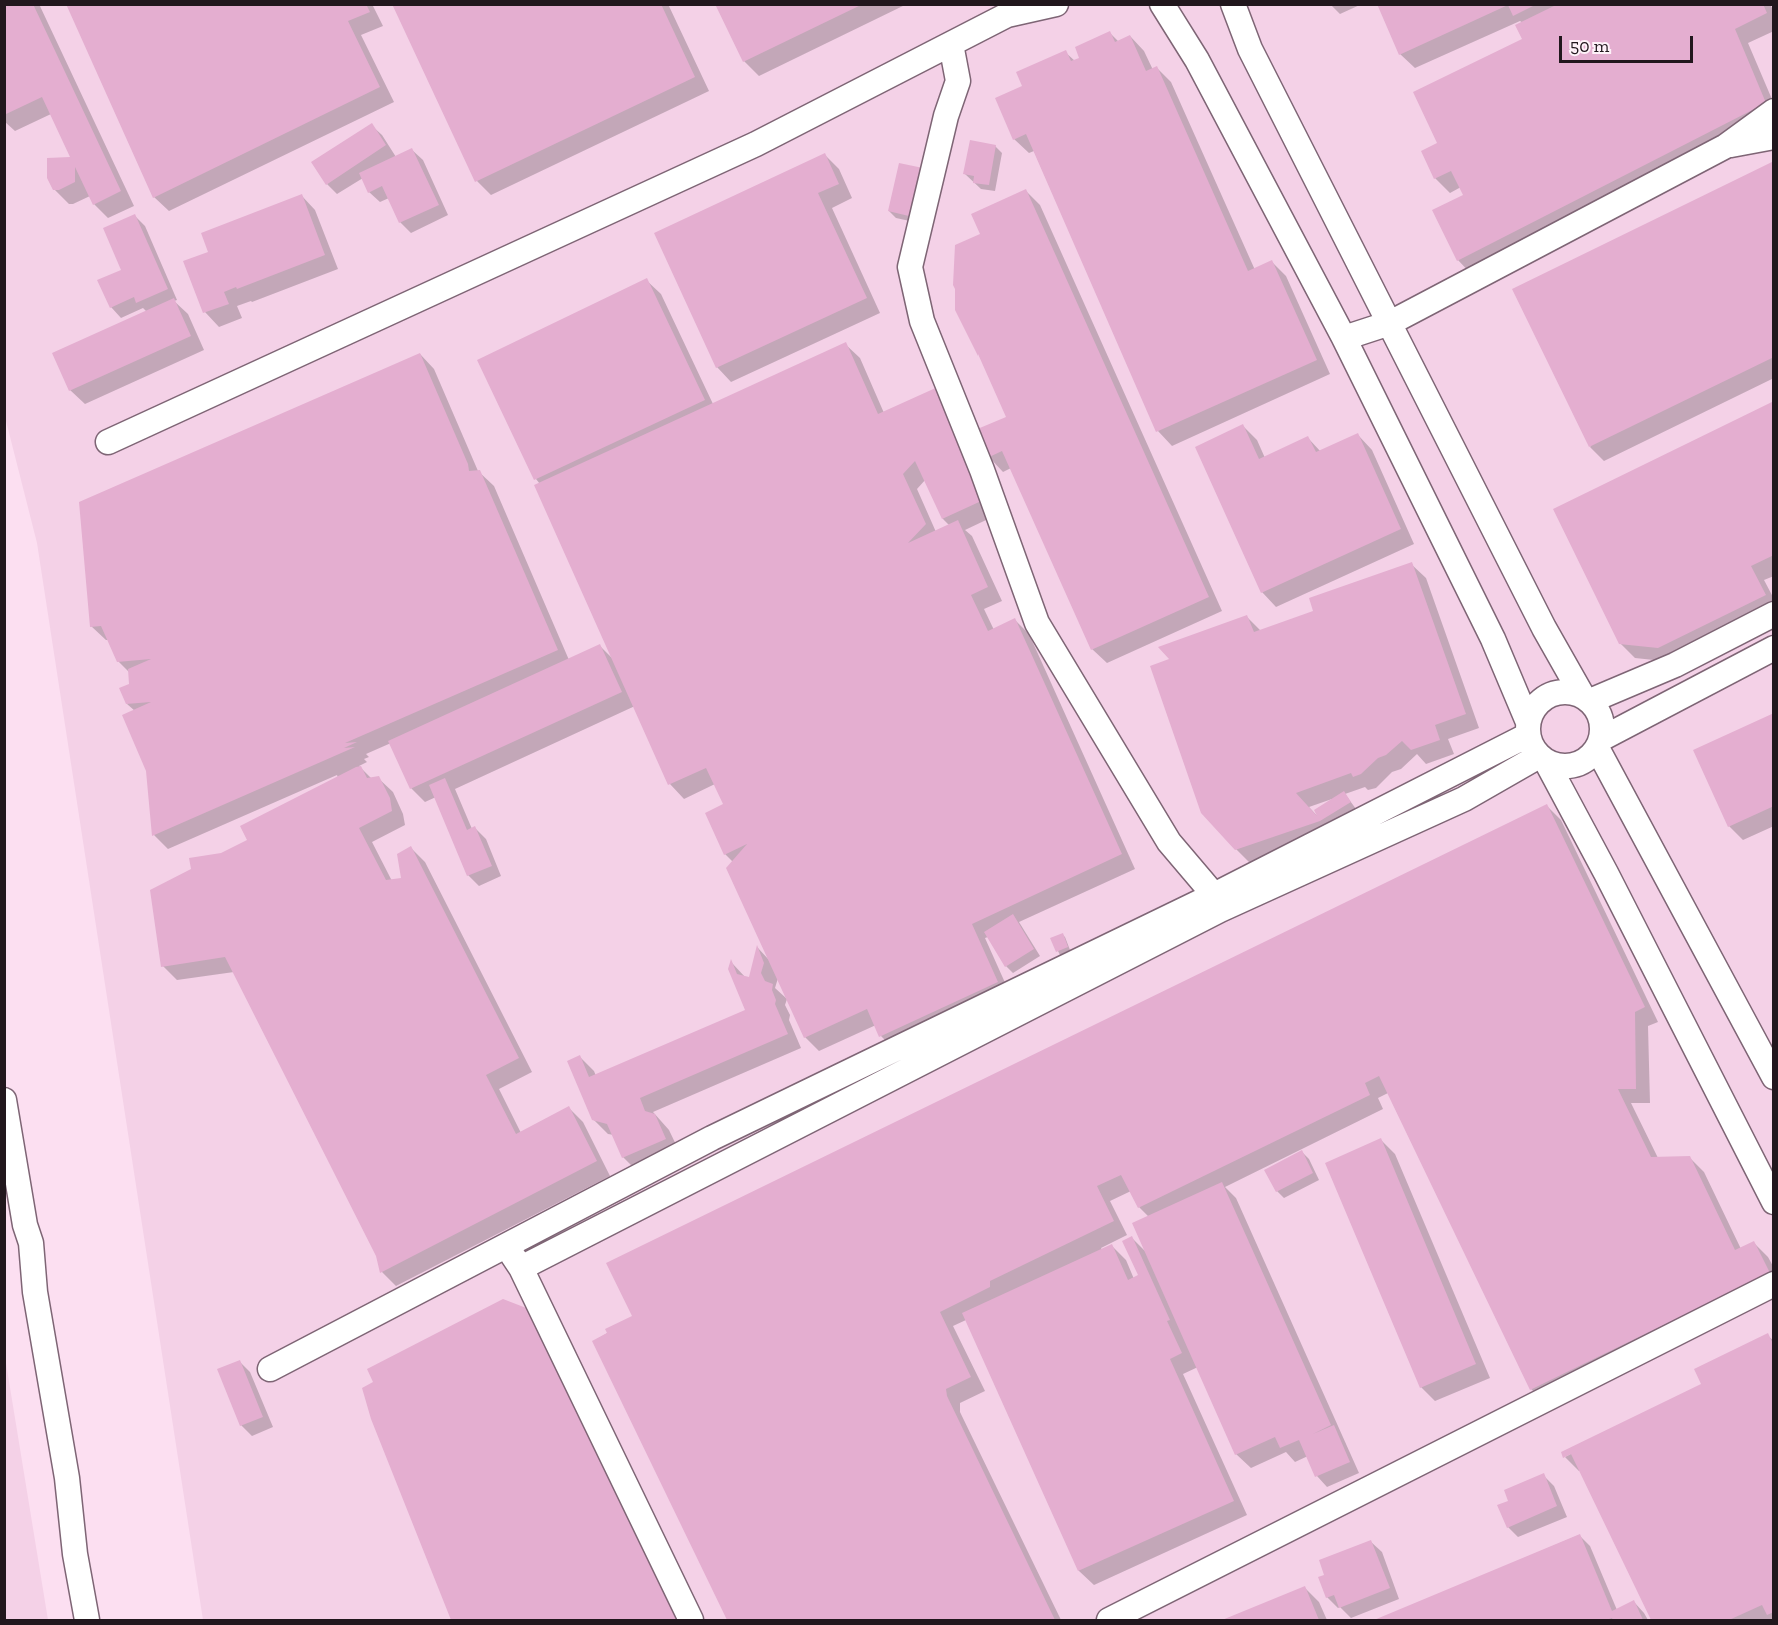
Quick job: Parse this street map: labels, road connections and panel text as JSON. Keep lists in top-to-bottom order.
{
  "scale_bar": "50 m"
}
